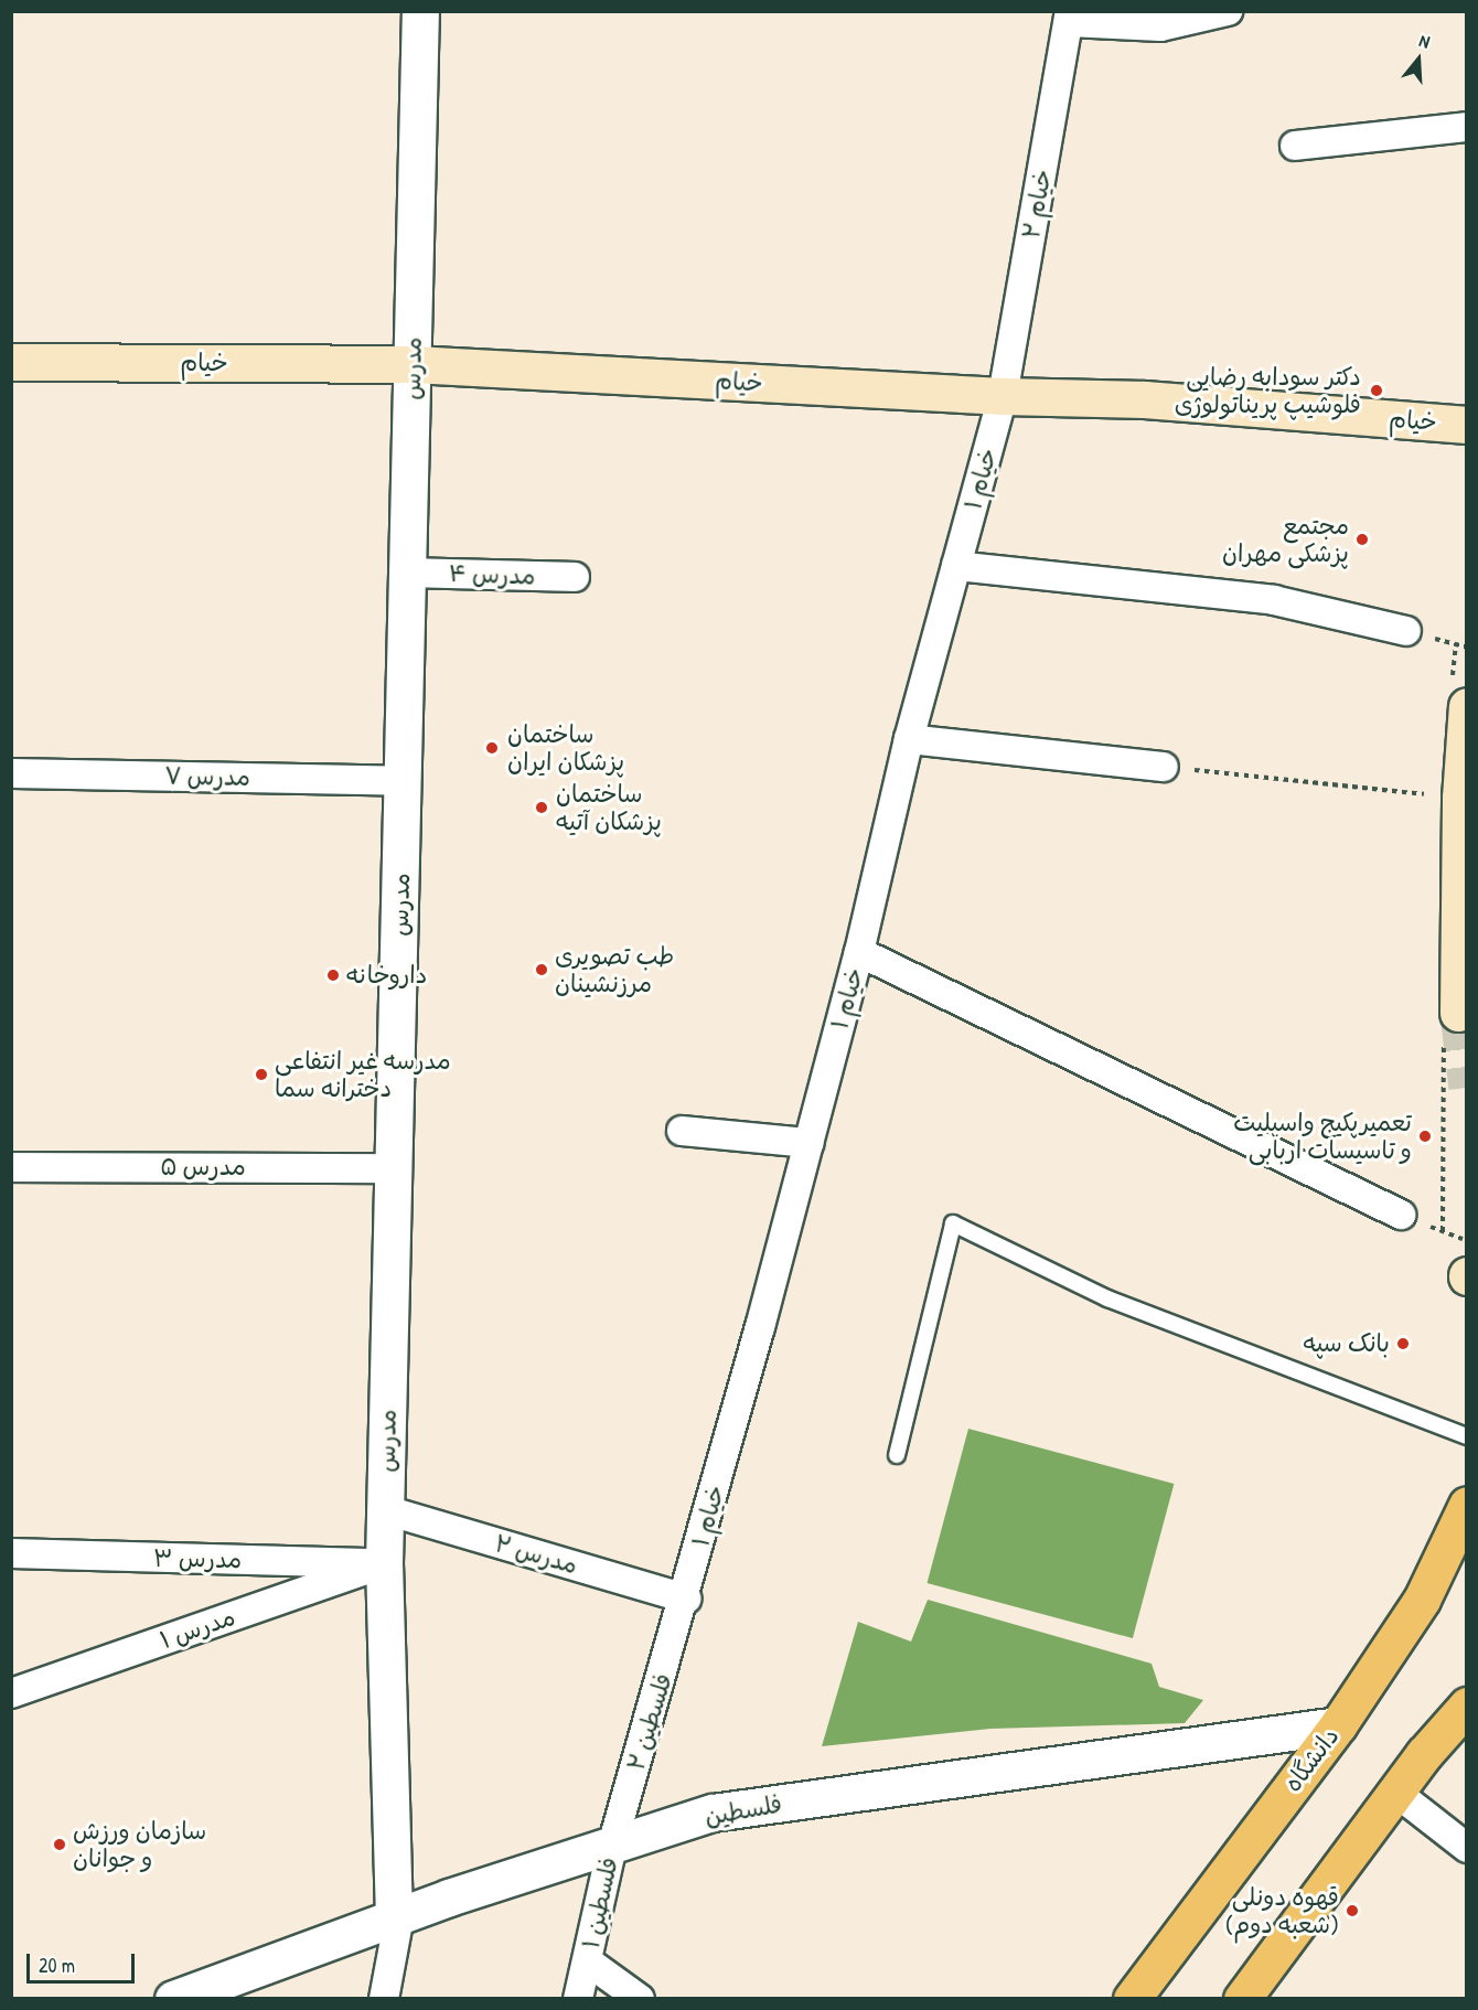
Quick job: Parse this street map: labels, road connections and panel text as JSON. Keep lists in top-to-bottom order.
{
  "streets": {
    "main road": ["خیام", "دانشگاه"],
    "street": [
      "خیام ۲",
      "مدرس",
      "خیام ۱",
      "مدرس ۴",
      "مدرس ۷",
      "مدرس ۵",
      "مدرس ۲",
      "مدرس ۳",
      "مدرس ۱",
      "فلسطین ۲",
      "فلسطین",
      "فلسطین ۱"
    ]
  },
  "crossings": [
    ["خیام ۲", "خیام"],
    ["خیام ۲", "خیام ۱"],
    ["خیام", "مدرس"],
    ["خیام", "خیام ۱"],
    ["مدرس", "مدرس ۴"],
    ["مدرس", "مدرس ۷"],
    ["مدرس", "مدرس ۵"],
    ["مدرس", "مدرس ۲"],
    ["مدرس", "مدرس ۳"],
    ["مدرس", "مدرس ۱"],
    ["مدرس", "فلسطین"],
    ["خیام ۱", "مدرس ۲"],
    ["خیام ۱", "فلسطین ۲"],
    ["مدرس ۲", "فلسطین ۲"],
    ["مدرس ۳", "مدرس ۱"],
    ["فلسطین ۲", "فلسطین"],
    ["فلسطین ۲", "فلسطین ۱"],
    ["دانشگاه", "فلسطین"],
    ["فلسطین", "فلسطین ۱"]
  ],
  "places": [
    "دکتر سودابه رضایی فلوشیپ پریناتولوژی",
    "مجتمع پزشکی مهران",
    "ساختمان پزشکان ایران",
    "ساختمان پزشکان آتیه",
    "طب تصویری مرزنشینان",
    "داروخانه",
    "مدرسه غیر انتفاعی دخترانه سما",
    "تعمیرپکیج واسپلیت و تاسیسات اربابی",
    "بانک سپه",
    "سازمان ورزش و جوانان",
    "قهوه دونلی (شعبه دوم)"
  ],
  "scale_bar": "20 m",
  "north": "top"
}
